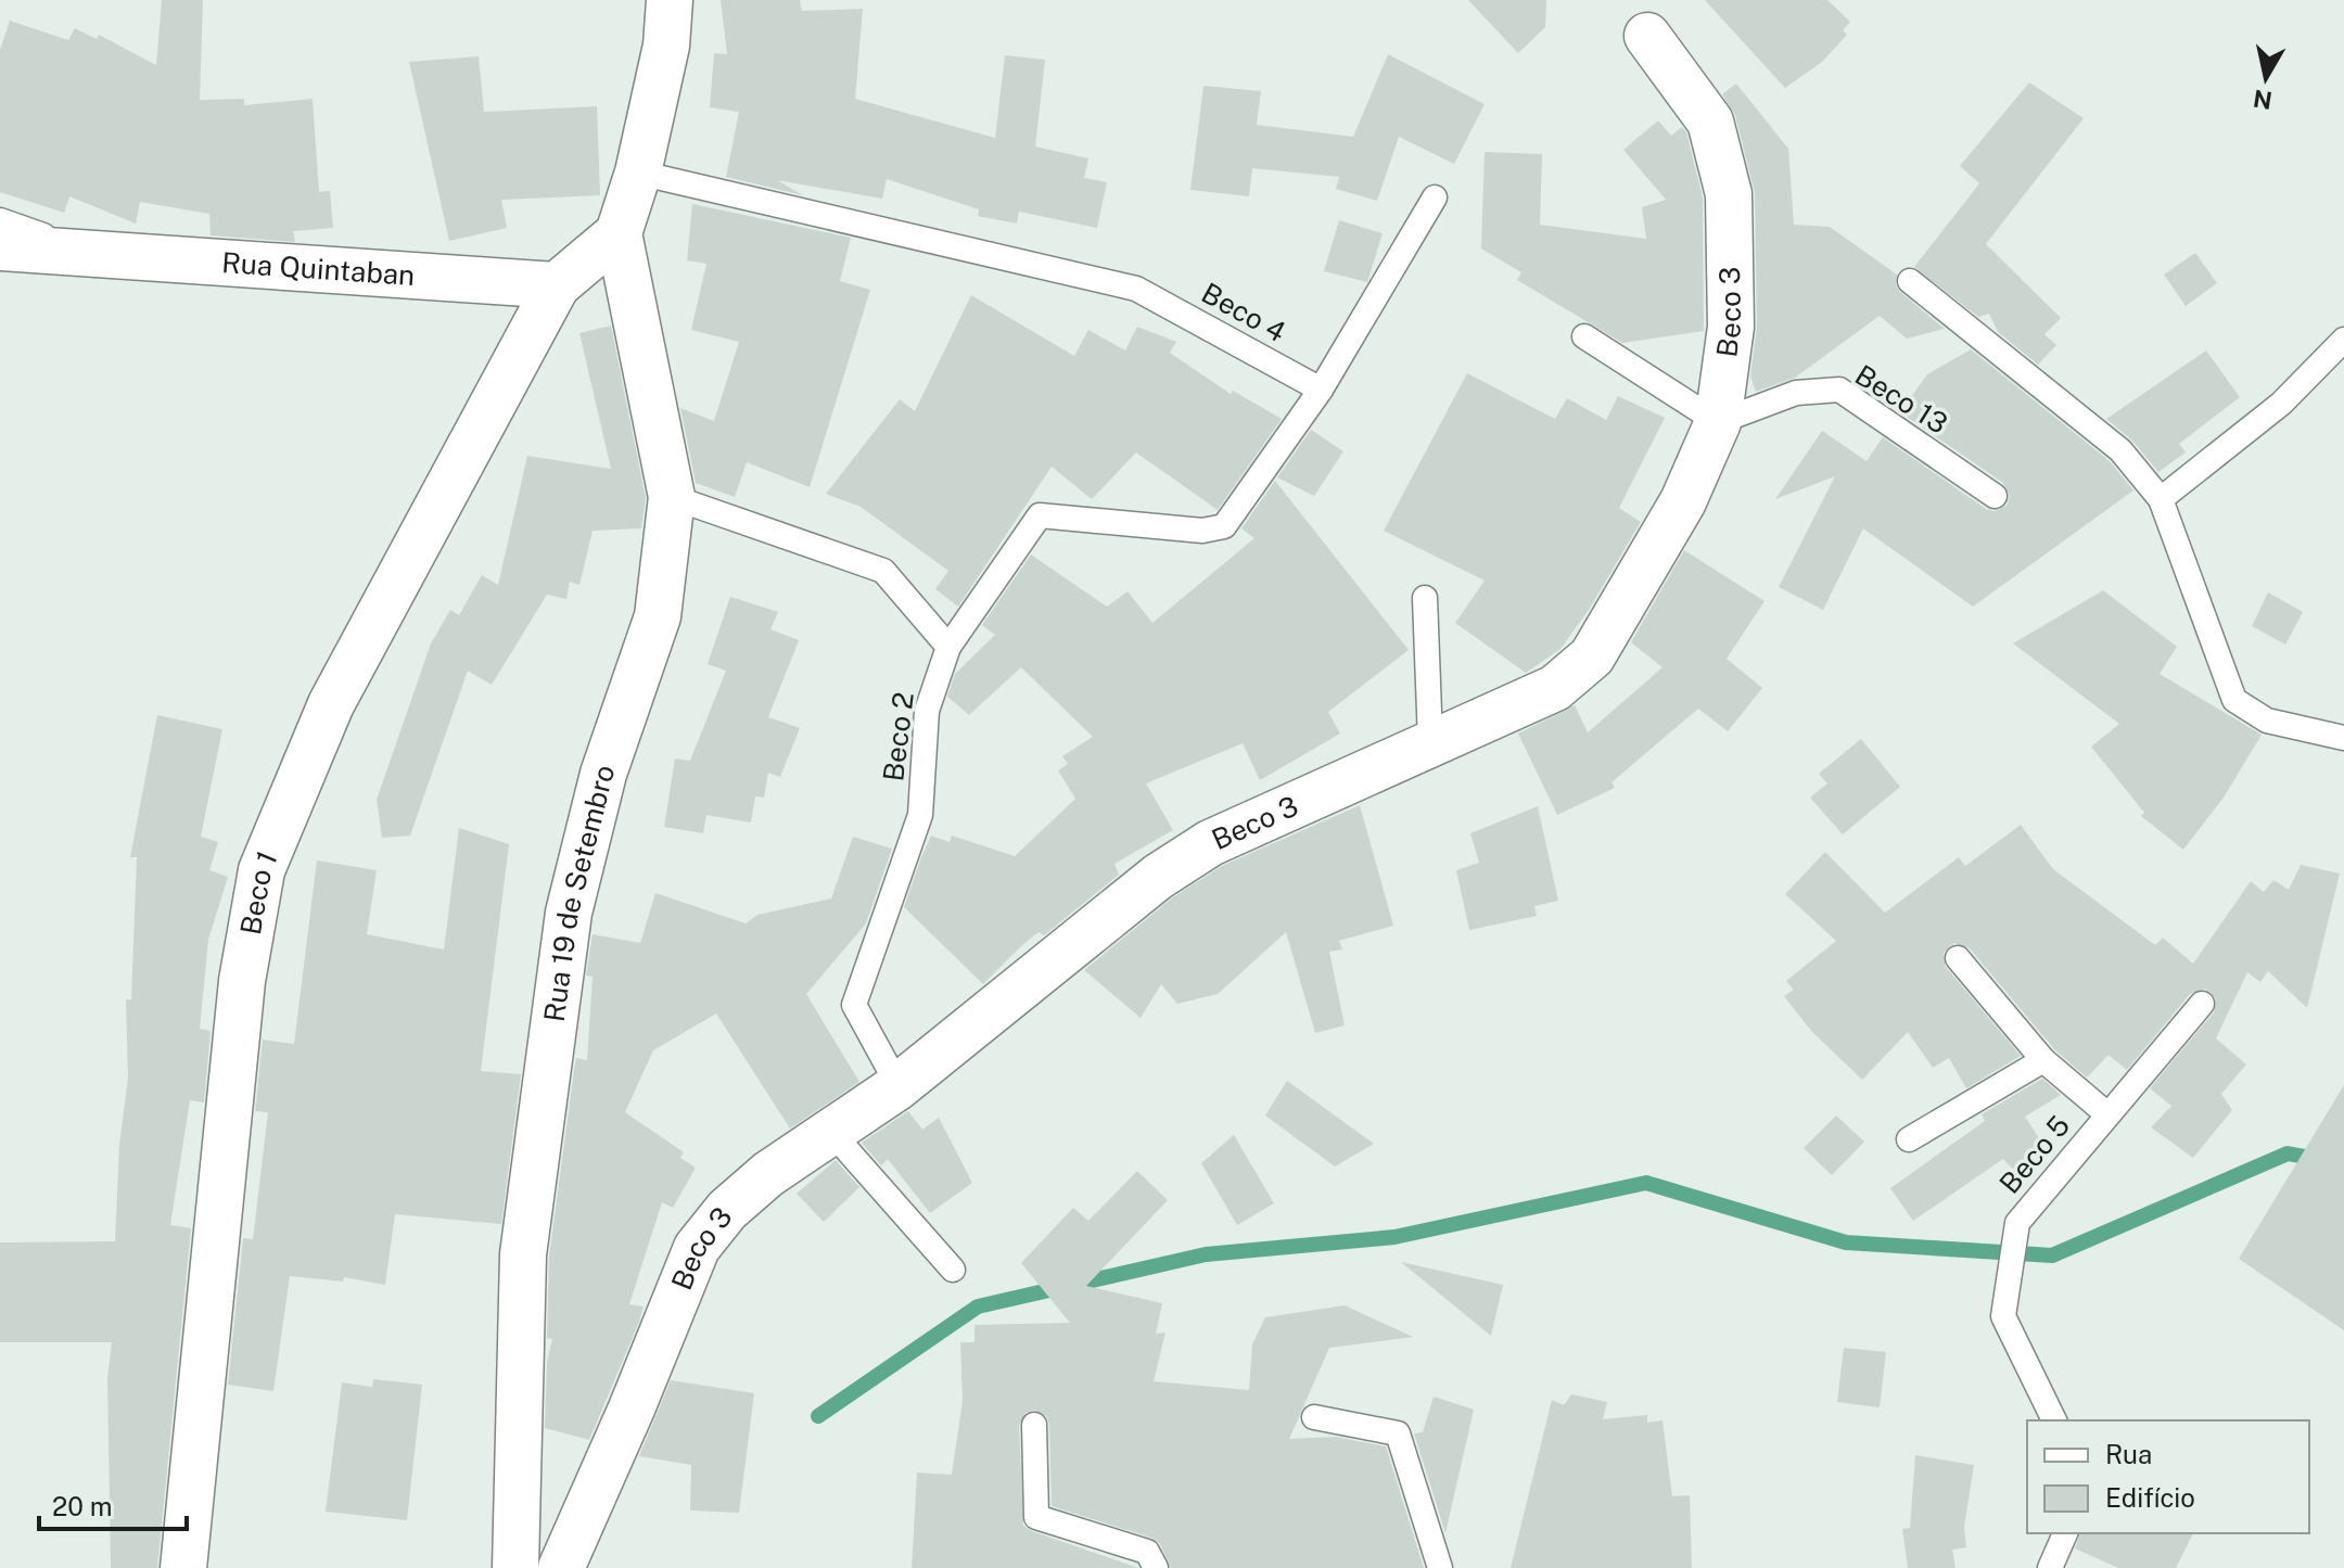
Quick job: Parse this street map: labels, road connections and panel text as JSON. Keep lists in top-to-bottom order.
{
  "streets": {
    "street": [
      "Rua Quintaban",
      "Beco 3",
      "Beco 1",
      "Rua 19 de Setembro"
    ],
    "lane": [
      "Beco 4",
      "Beco 13",
      "Beco 2",
      "Beco 5"
    ]
  },
  "crossings": [
    ["Rua Quintaban", "Beco 1"],
    ["Beco 3", "Beco 13"],
    ["Beco 3", "Beco 2"]
  ],
  "legend": ["Rua", "Edifício"],
  "scale_bar": "20 m",
  "north": "bottom"
}
